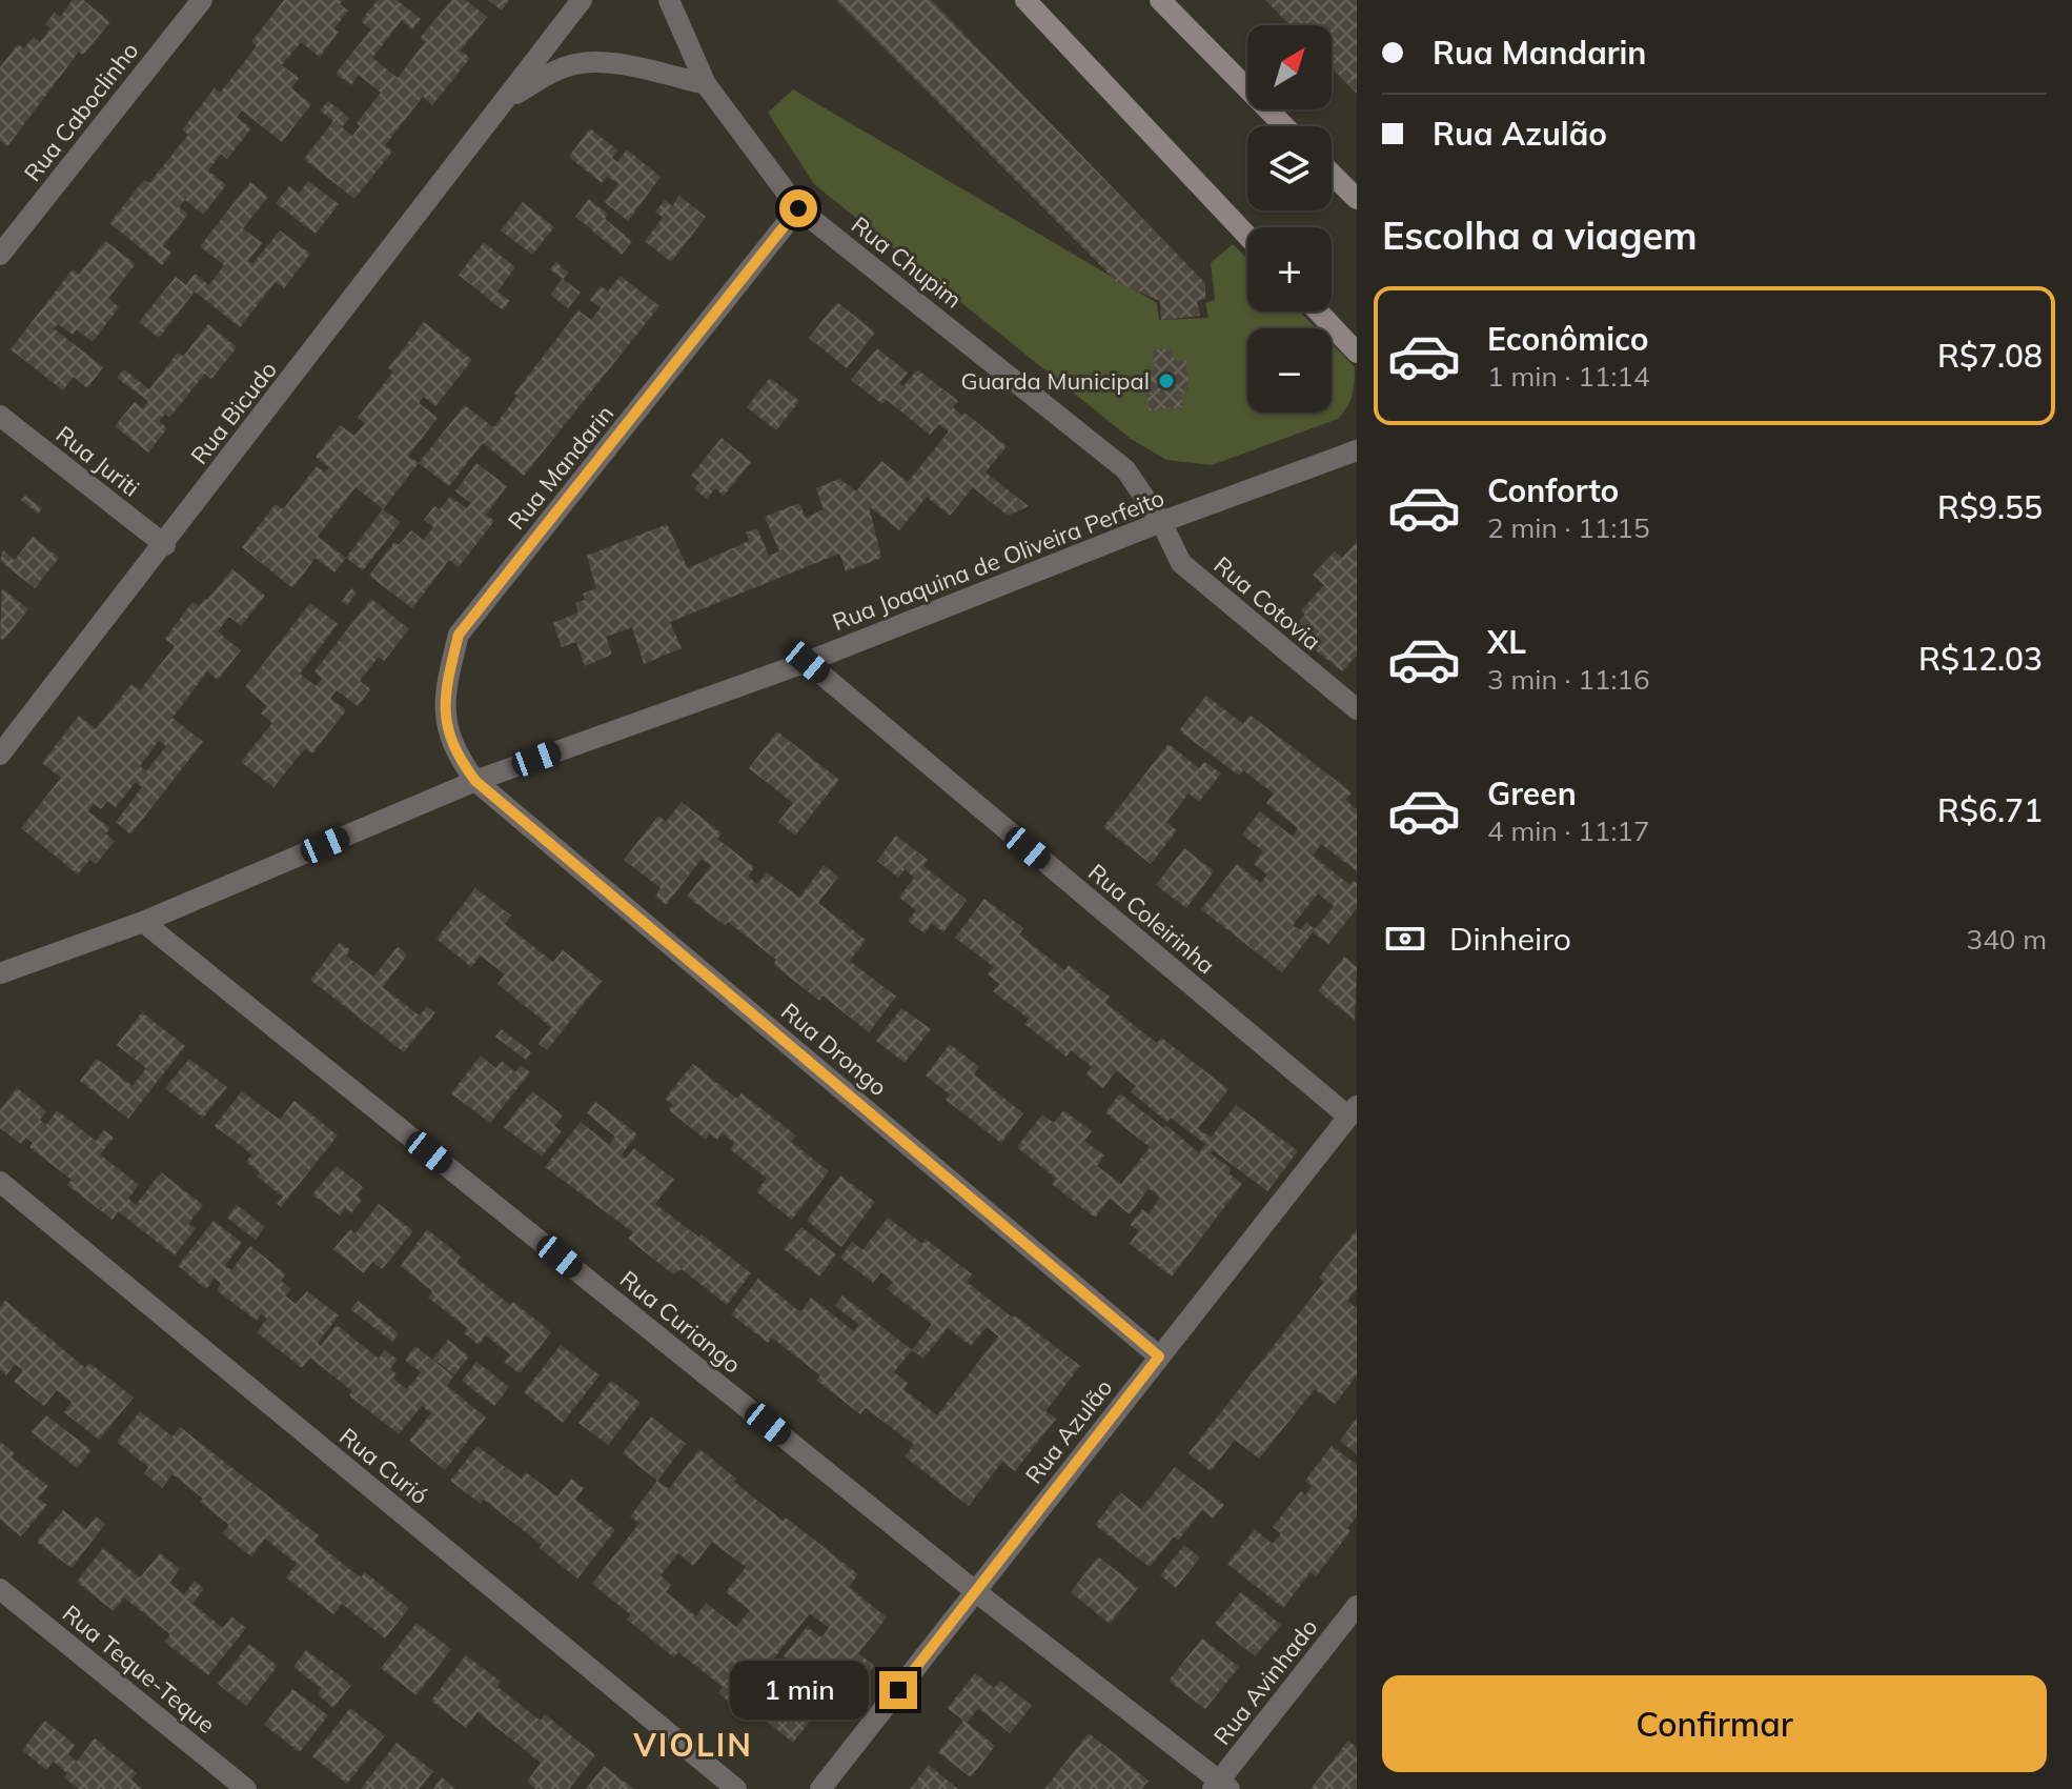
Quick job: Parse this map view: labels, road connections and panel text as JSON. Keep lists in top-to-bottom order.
{
  "streets": {
    "street": [
      "Rua Caboclinho",
      "Rua Chupim",
      "Rua Bicudo",
      "Rua Juriti",
      "Rua Mandarin",
      "Rua Joaquina de Oliveira Perfeito",
      "Rua Cotovia",
      "Rua Coleirinha",
      "Rua Drongo",
      "Rua Curiango",
      "Rua Azulão",
      "Rua Curió",
      "Rua Teque-Teque",
      "Rua Avinhado"
    ]
  },
  "crossings": [
    ["Rua Chupim", "Rua Bicudo"],
    ["Rua Chupim", "Rua Mandarin"],
    ["Rua Chupim", "Rua Joaquina de Oliveira Perfeito"],
    ["Rua Chupim", "Rua Cotovia"],
    ["Rua Bicudo", "Rua Juriti"],
    ["Rua Mandarin", "Rua Joaquina de Oliveira Perfeito"],
    ["Rua Mandarin", "Rua Drongo"],
    ["Rua Joaquina de Oliveira Perfeito", "Rua Cotovia"],
    ["Rua Joaquina de Oliveira Perfeito", "Rua Coleirinha"],
    ["Rua Joaquina de Oliveira Perfeito", "Rua Drongo"],
    ["Rua Joaquina de Oliveira Perfeito", "Rua Curiango"],
    ["Rua Coleirinha", "Rua Azulão"],
    ["Rua Drongo", "Rua Azulão"],
    ["Rua Curiango", "Rua Azulão"],
    ["Rua Curiango", "Rua Avinhado"]
  ],
  "districts": ["VIOLIN"],
  "places": ["Guarda Municipal"],
  "north": "top right",
  "page": {
    "banner": ["Rua Mandarin", "Rua Azulão"],
    "map_buttons": ["+", "−"],
    "heading": "Escolha a viagem",
    "list": [
      {
        "name": "Econômico",
        "note": "1 min · 11:14",
        "value": "R$7.08"
      },
      {
        "name": "Conforto",
        "note": "2 min · 11:15",
        "value": "R$9.55"
      },
      {
        "name": "XL",
        "note": "3 min · 11:16",
        "value": "R$12.03"
      },
      {
        "name": "Green",
        "note": "4 min · 11:17",
        "value": "R$6.71"
      }
    ],
    "pay": ["Dinheiro", "340 m"],
    "buttons": "Confirmar",
    "bubble": "1 min"
  }
}
